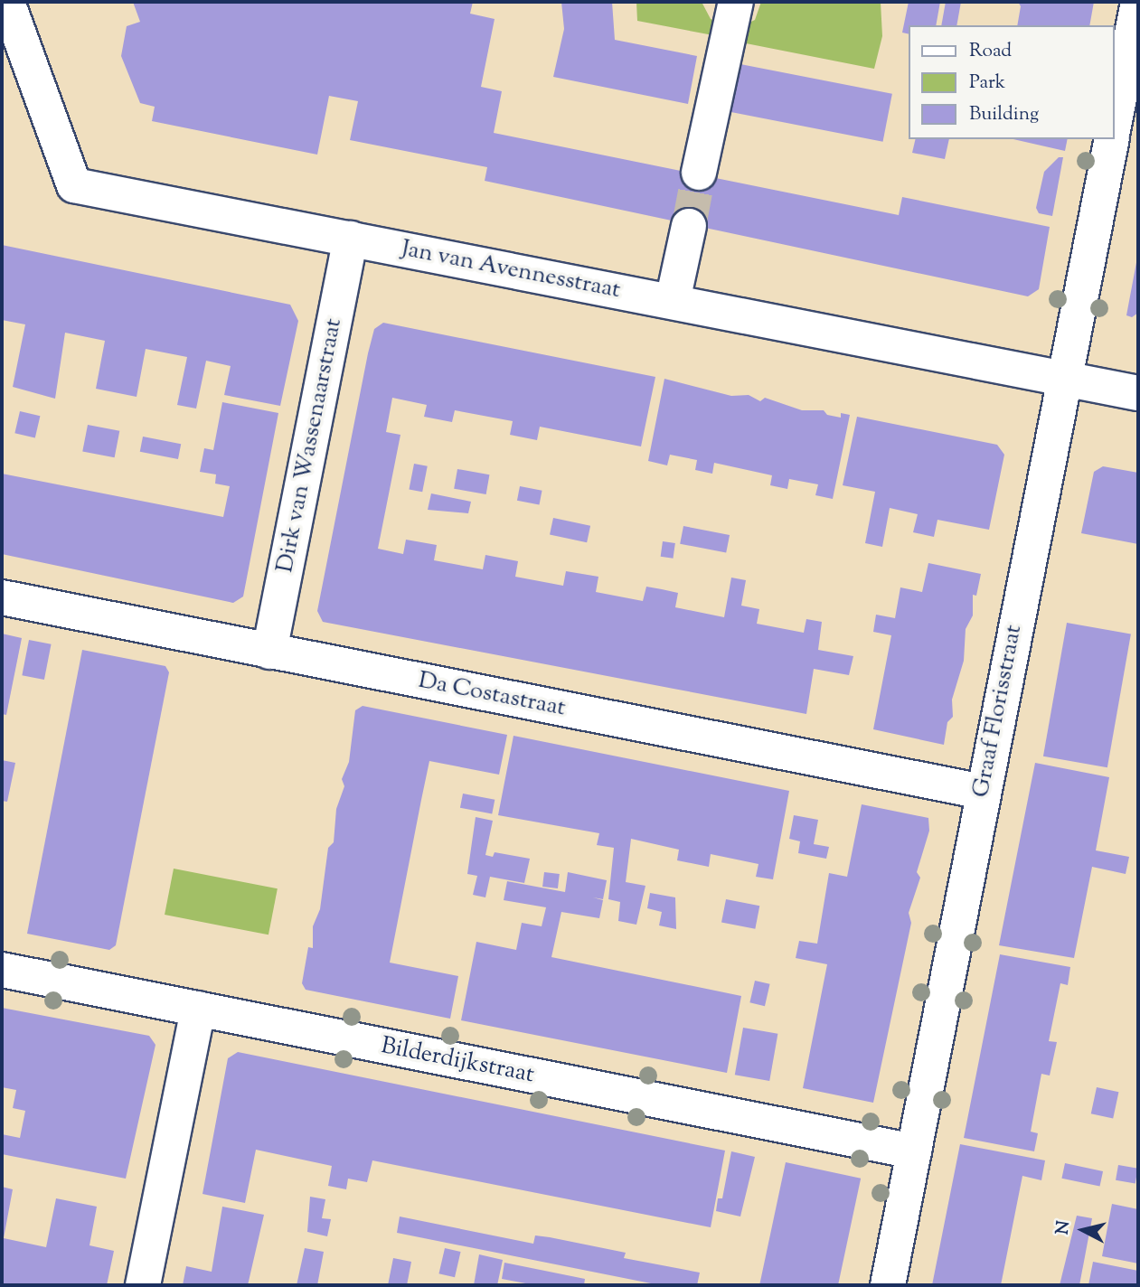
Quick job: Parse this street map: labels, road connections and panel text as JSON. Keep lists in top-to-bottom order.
{
  "streets": {
    "street": [
      "Jan van Avennesstraat",
      "Dirk van Wassenaarstraat",
      "Da Costastraat",
      "Graaf Florisstraat",
      "Bilderdijkstraat"
    ]
  },
  "crossings": [
    ["Jan van Avennesstraat", "Dirk van Wassenaarstraat"],
    ["Jan van Avennesstraat", "Graaf Florisstraat"],
    ["Dirk van Wassenaarstraat", "Da Costastraat"],
    ["Da Costastraat", "Graaf Florisstraat"],
    ["Graaf Florisstraat", "Bilderdijkstraat"]
  ],
  "legend": ["Road", "Park", "Building"],
  "north": "left"
}
